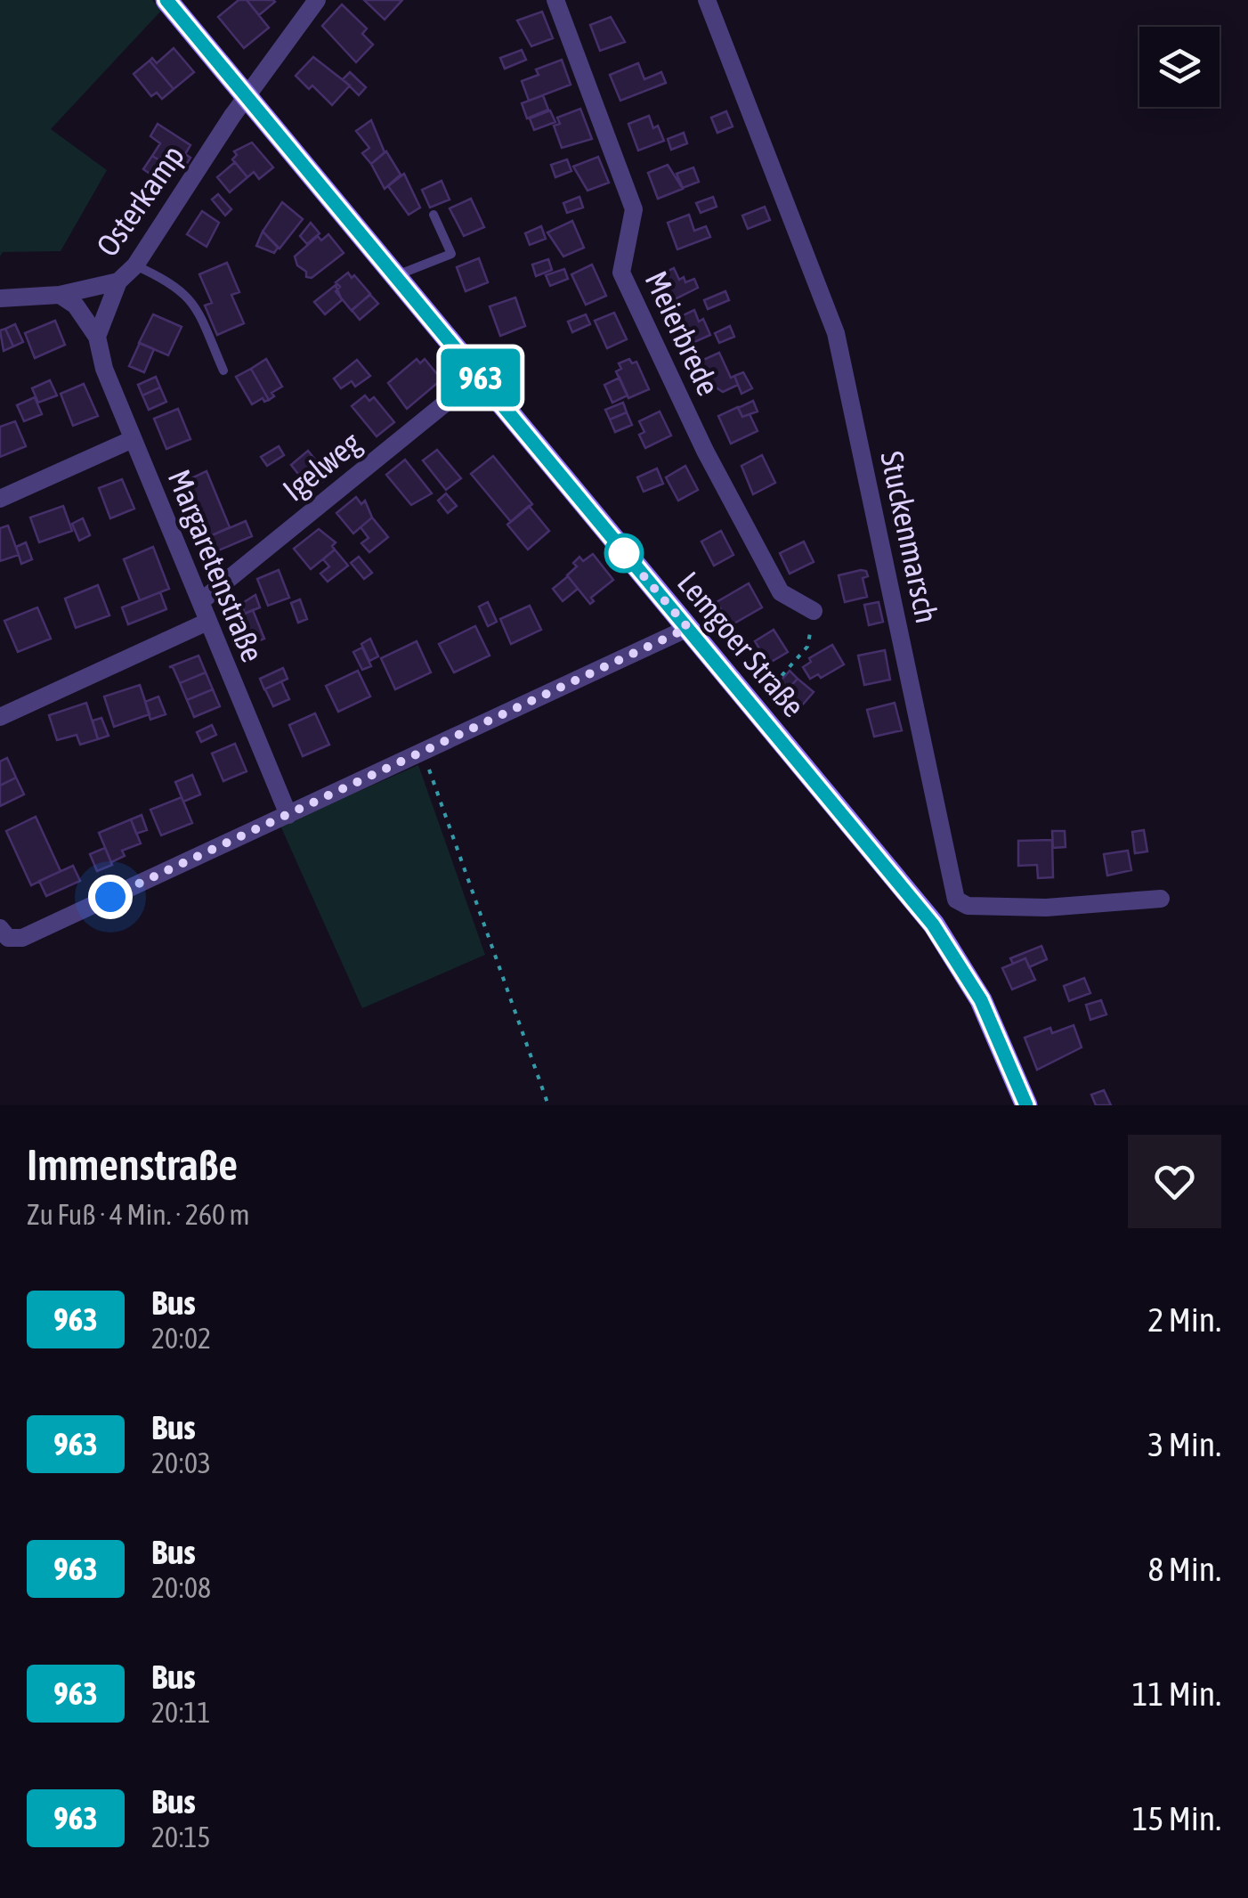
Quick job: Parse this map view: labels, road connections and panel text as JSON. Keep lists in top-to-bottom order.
{
  "streets": {
    "main road": ["Lemgoer Straße"],
    "street": [
      "Osterkamp",
      "Meierbrede",
      "Igelweg",
      "Stuckenmarsch",
      "Margaretenstraße"
    ]
  },
  "crossings": [
    ["Osterkamp", "Margaretenstraße"],
    ["Osterkamp", "Lemgoer Straße"],
    ["Igelweg", "Margaretenstraße"],
    ["Igelweg", "Lemgoer Straße"]
  ],
  "lines": ["bus line 963"],
  "page": {
    "on_map": "963",
    "heading": ["Immenstraße", "Zu Fuß · 4 Min. · 260 m"],
    "list": [
      {
        "mark": "963",
        "name": "Bus",
        "note": "20:02",
        "value": "2 Min."
      },
      {
        "mark": "963",
        "name": "Bus",
        "note": "20:03",
        "value": "3 Min."
      },
      {
        "mark": "963",
        "name": "Bus",
        "note": "20:08",
        "value": "8 Min."
      },
      {
        "mark": "963",
        "name": "Bus",
        "note": "20:11",
        "value": "11 Min."
      },
      {
        "mark": "963",
        "name": "Bus",
        "note": "20:15",
        "value": "15 Min."
      }
    ]
  }
}
